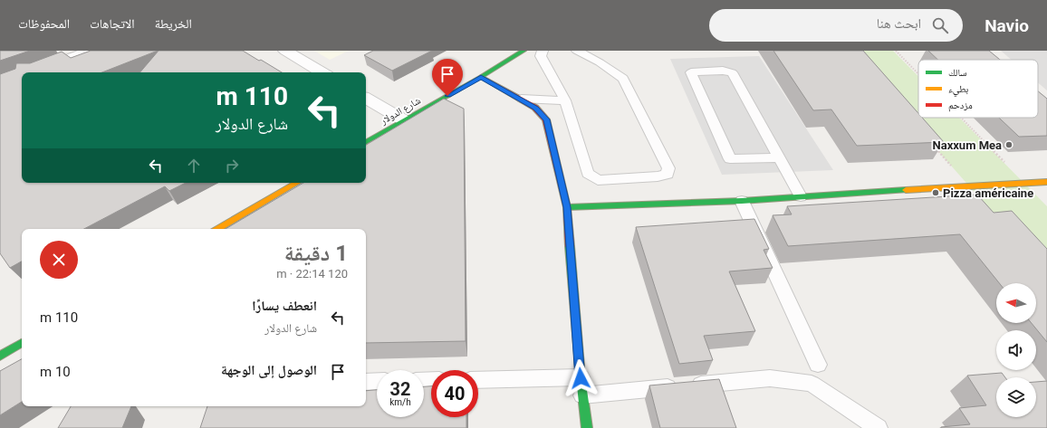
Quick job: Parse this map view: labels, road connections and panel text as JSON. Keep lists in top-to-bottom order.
{
  "streets": {
    "street": ["شارع الدولار"]
  },
  "places": ["Naxxum Mea", "Pizza américaine"],
  "legend": ["سالك", "بطيء", "مزدحم"],
  "north": "left",
  "page": {
    "header": "Navio",
    "search": "ابحث هنا",
    "nav": ["الخريطة", "الاتجاهات", "المحفوظات"],
    "turn": ["110 m", "شارع الدولار"],
    "heading": ["1 دقيقة", "120 m · 22:14"],
    "list": [
      {
        "name": "انعطف يسارًا",
        "note": "شارع الدولار",
        "value": "110 m"
      },
      {
        "name": "الوصول إلى الوجهة",
        "value": "10 m"
      }
    ],
    "speed": "32 km/h",
    "limit": "40"
  }
}
